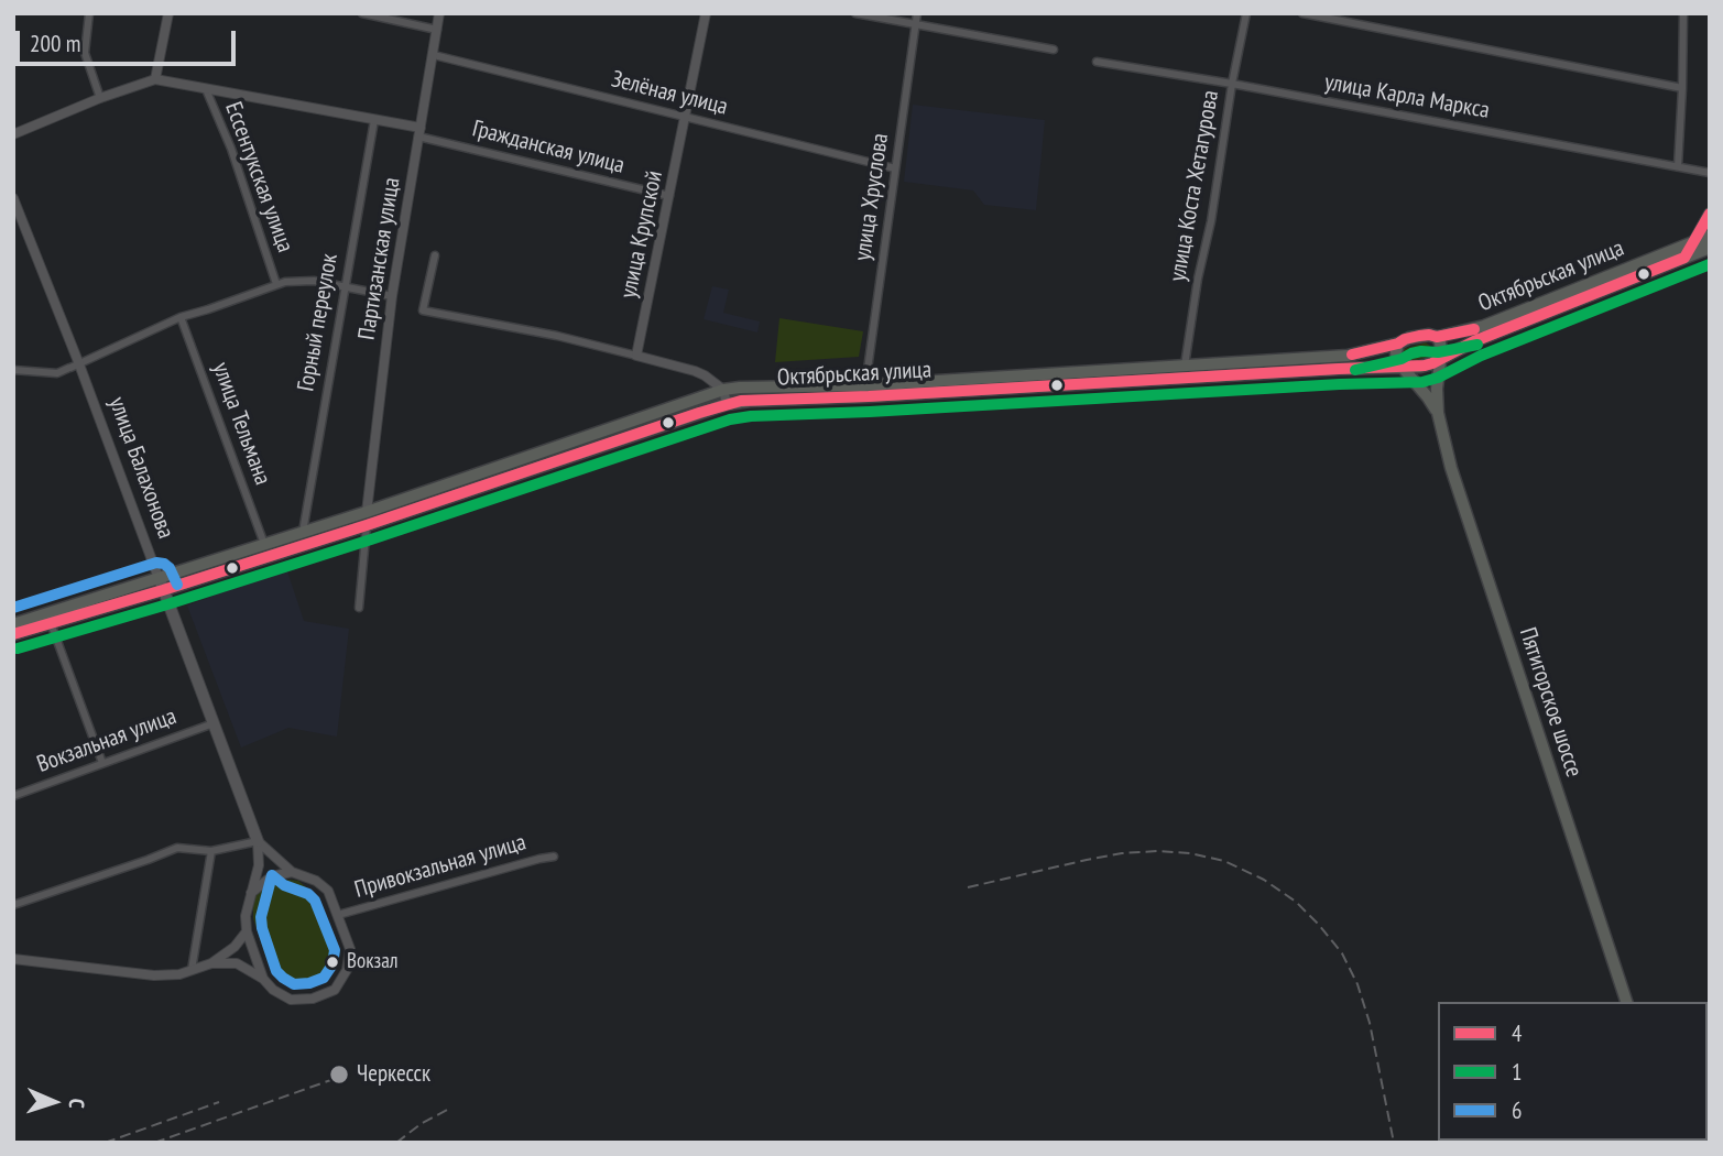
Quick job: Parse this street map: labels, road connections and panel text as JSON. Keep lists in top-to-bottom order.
{
  "streets": {
    "main road": ["Октябрьская улица", "улица Балахонова", "Пятигорское шоссе"],
    "street": [
      "Зелёная улица",
      "улица Карла Маркса",
      "Гражданская улица",
      "Ессентукская улица",
      "улица Коста Хетагурова",
      "улица Хруслова",
      "улица Крупской",
      "Партизанская улица",
      "Горный переулок",
      "улица Тельмана",
      "Вокзальная улица",
      "Привокзальная улица"
    ]
  },
  "crossings": [
    ["Зелёная улица", "улица Хруслова"],
    ["Зелёная улица", "улица Крупской"],
    ["Зелёная улица", "Партизанская улица"],
    ["улица Карла Маркса", "улица Коста Хетагурова"],
    ["Гражданская улица", "Ессентукская улица"],
    ["Гражданская улица", "улица Крупской"],
    ["Гражданская улица", "Партизанская улица"],
    ["Гражданская улица", "Горный переулок"],
    ["улица Коста Хетагурова", "Октябрьская улица"],
    ["улица Хруслова", "Октябрьская улица"],
    ["Партизанская улица", "Октябрьская улица"],
    ["Октябрьская улица", "Горный переулок"],
    ["Октябрьская улица", "улица Тельмана"],
    ["Октябрьская улица", "улица Балахонова"],
    ["Октябрьская улица", "Пятигорское шоссе"],
    ["улица Балахонова", "Вокзальная улица"],
    ["улица Балахонова", "Привокзальная улица"]
  ],
  "places": ["Вокзал", "Черкесск"],
  "lines": ["transit line 4", "transit line 1", "transit line 6"],
  "legend": ["4", "1", "6"],
  "scale_bar": "200 m",
  "north": "right"
}
